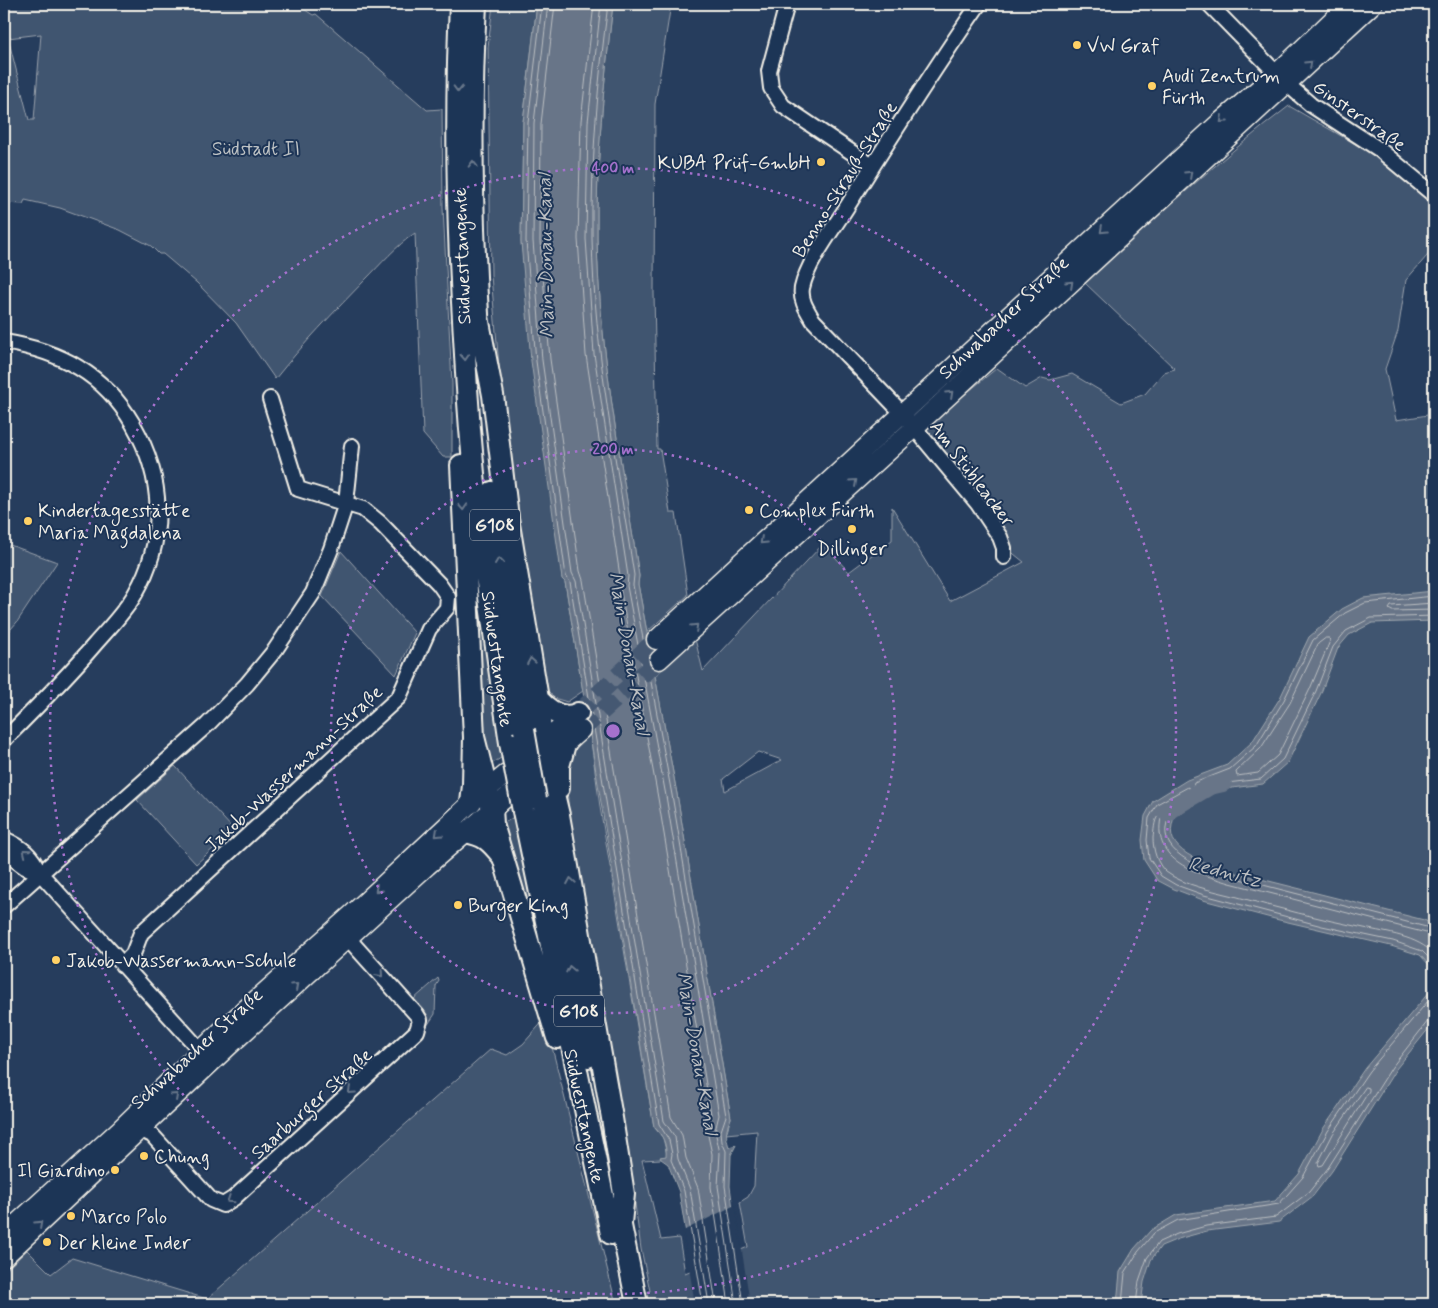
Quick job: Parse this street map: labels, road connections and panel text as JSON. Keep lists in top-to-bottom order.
{
  "streets": {
    "highway": ["Südwesttangente", "G108"],
    "main road": ["Schwabacher Straße"],
    "street": [
      "Ginsterstraße",
      "Benno-Strauß-Straße",
      "Am Stübleacker",
      "Jakob-Wassermann-Straße",
      "Saarburger Straße"
    ]
  },
  "crossings": [
    ["Ginsterstraße", "Schwabacher Straße"],
    ["Benno-Strauß-Straße", "Schwabacher Straße"],
    ["Benno-Strauß-Straße", "Am Stübleacker"],
    ["Schwabacher Straße", "Am Stübleacker"],
    ["Schwabacher Straße", "Saarburger Straße"]
  ],
  "water": ["Main-Donau-Kanal", "Rednitz"],
  "parks": ["Südstadt II"],
  "places": [
    "VW Graf",
    "Audi Zentrum Fürth",
    "KUBA Prüf-GmbH",
    "Complex Fürth",
    "Kindertagesstätte Maria Magdalena",
    "Dillinger",
    "Burger King",
    "Jakob-Wassermann-Schule",
    "Chung",
    "Il Giardino",
    "Marco Polo",
    "Der kleine Inder"
  ],
  "rings": ["400 m", "200 m"]
}
